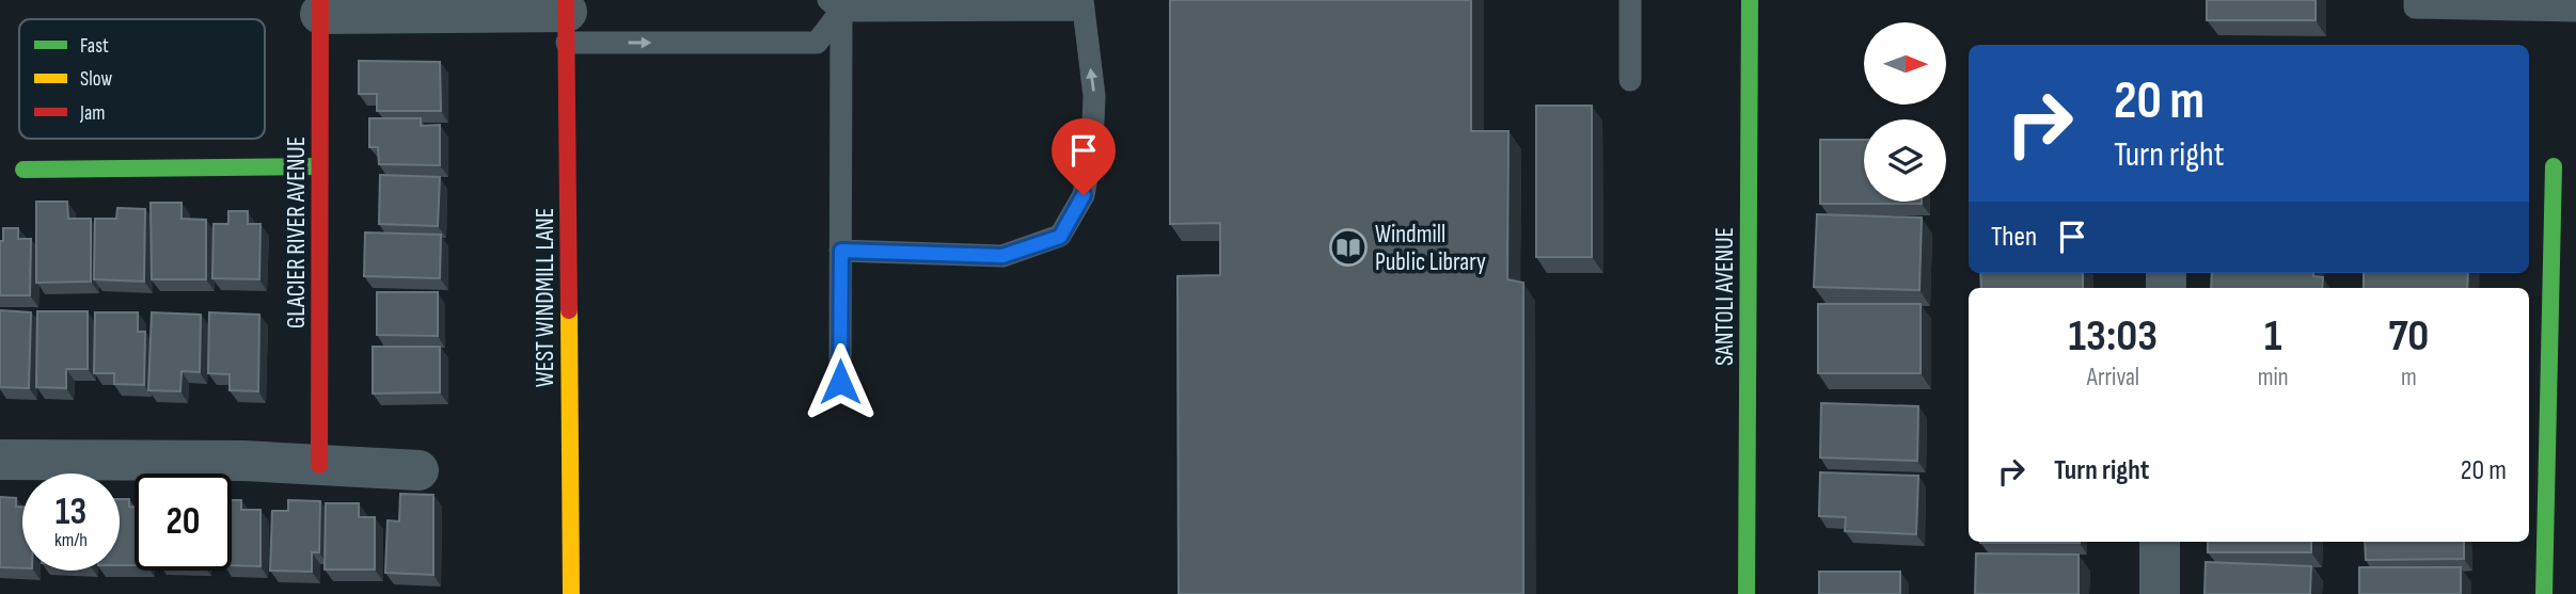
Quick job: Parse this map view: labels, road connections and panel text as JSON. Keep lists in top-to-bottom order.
{
  "streets": {
    "street": ["GLACIER RIVER AVENUE", "SANTOLI AVENUE", "WEST WINDMILL LANE"]
  },
  "places": {
    "library": ["Windmill Public Library"]
  },
  "legend": ["Fast", "Slow", "Jam"],
  "north": "right",
  "page": {
    "turn": ["20 m", "Turn right"],
    "then": "Then",
    "eta": [
      "13:03",
      "Arrival",
      "1",
      "min",
      "70",
      "m"
    ],
    "list": [
      {
        "name": "Turn right",
        "value": "20 m"
      }
    ],
    "speed": "13 km/h",
    "limit": "20"
  }
}
